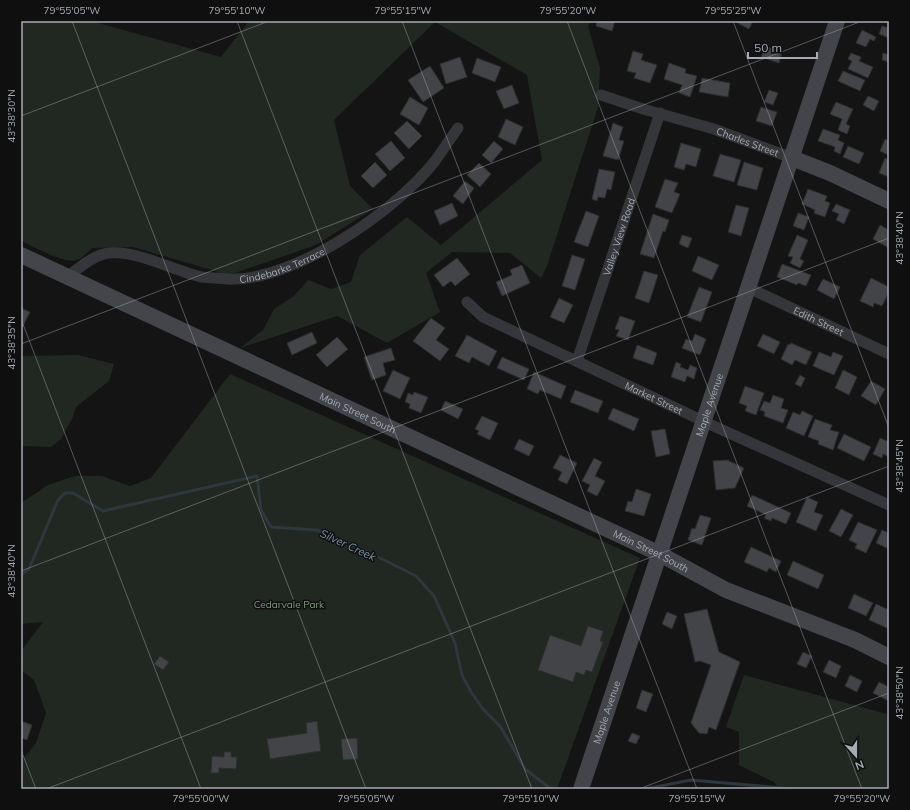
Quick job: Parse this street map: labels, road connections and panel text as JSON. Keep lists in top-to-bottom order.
{
  "streets": {
    "main road": ["Charles Street", "Maple Avenue", "Main Street South"],
    "street": [
      "Valley View Road",
      "Cindebarke Terrace",
      "Edith Street",
      "Market Street"
    ]
  },
  "crossings": [
    ["Charles Street", "Valley View Road"],
    ["Charles Street", "Maple Avenue"],
    ["Valley View Road", "Market Street"],
    ["Cindebarke Terrace", "Main Street South"],
    ["Edith Street", "Maple Avenue"],
    ["Market Street", "Maple Avenue"],
    ["Maple Avenue", "Main Street South"]
  ],
  "water": ["Silver Creek"],
  "parks": ["Cedarvale Park"],
  "scale_bar": "50 m",
  "north": "bottom",
  "coordinates": [
    "79°55'05\"W",
    "79°55'10\"W",
    "79°55'15\"W",
    "79°55'20\"W",
    "79°55'25\"W",
    "43°38'30\"N",
    "43°38'40\"N",
    "43°38'35\"N",
    "43°38'45\"N",
    "43°38'50\"N",
    "79°55'00\"W"
  ]
}
